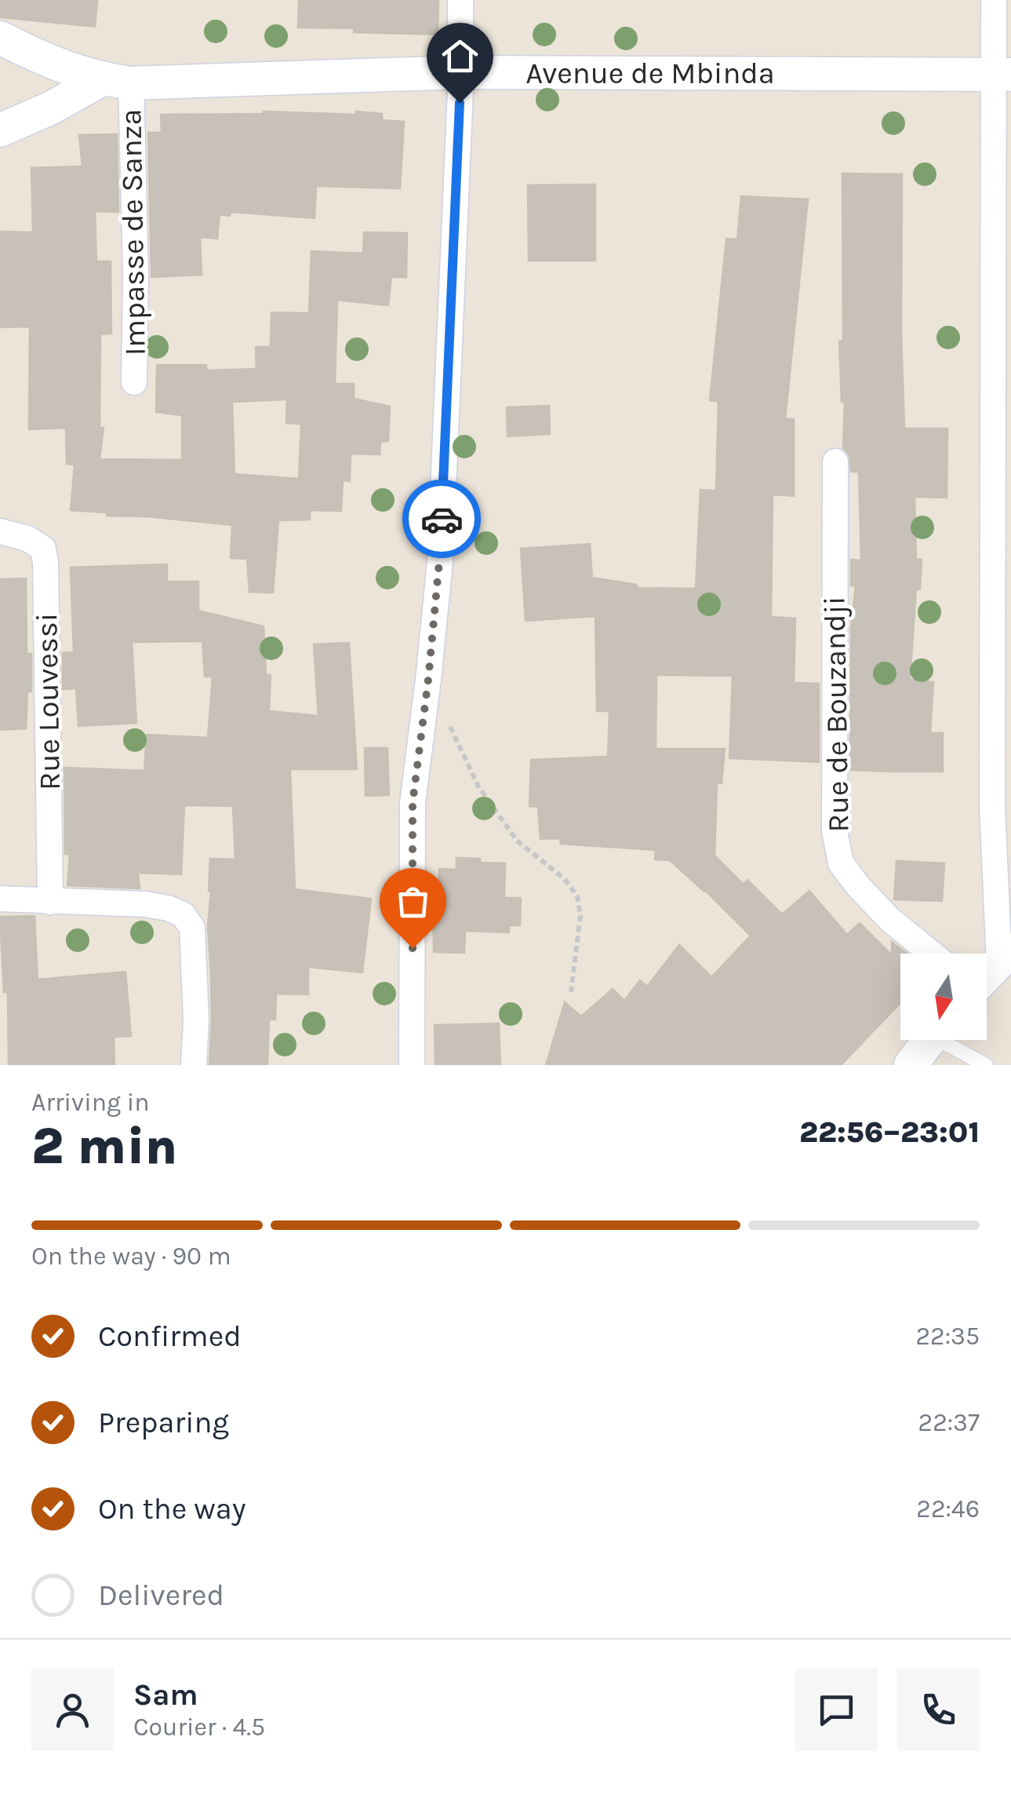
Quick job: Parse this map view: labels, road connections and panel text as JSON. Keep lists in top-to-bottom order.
{
  "streets": {
    "street": [
      "Avenue de Mbinda",
      "Impasse de Sanza",
      "Rue Louvessi",
      "Rue de Bouzandji"
    ]
  },
  "crossings": [
    ["Avenue de Mbinda", "Impasse de Sanza"]
  ],
  "north": "bottom",
  "page": {
    "heading": ["2 min", "Arriving in", "22:56–23:01"],
    "panel": ["Sam", "Courier · 4.5"],
    "bar": "On the way · 90 m",
    "list": [
      ["Confirmed", "22:35"],
      ["Preparing", "22:37"],
      ["On the way", "22:46"],
      "Delivered"
    ]
  }
}
